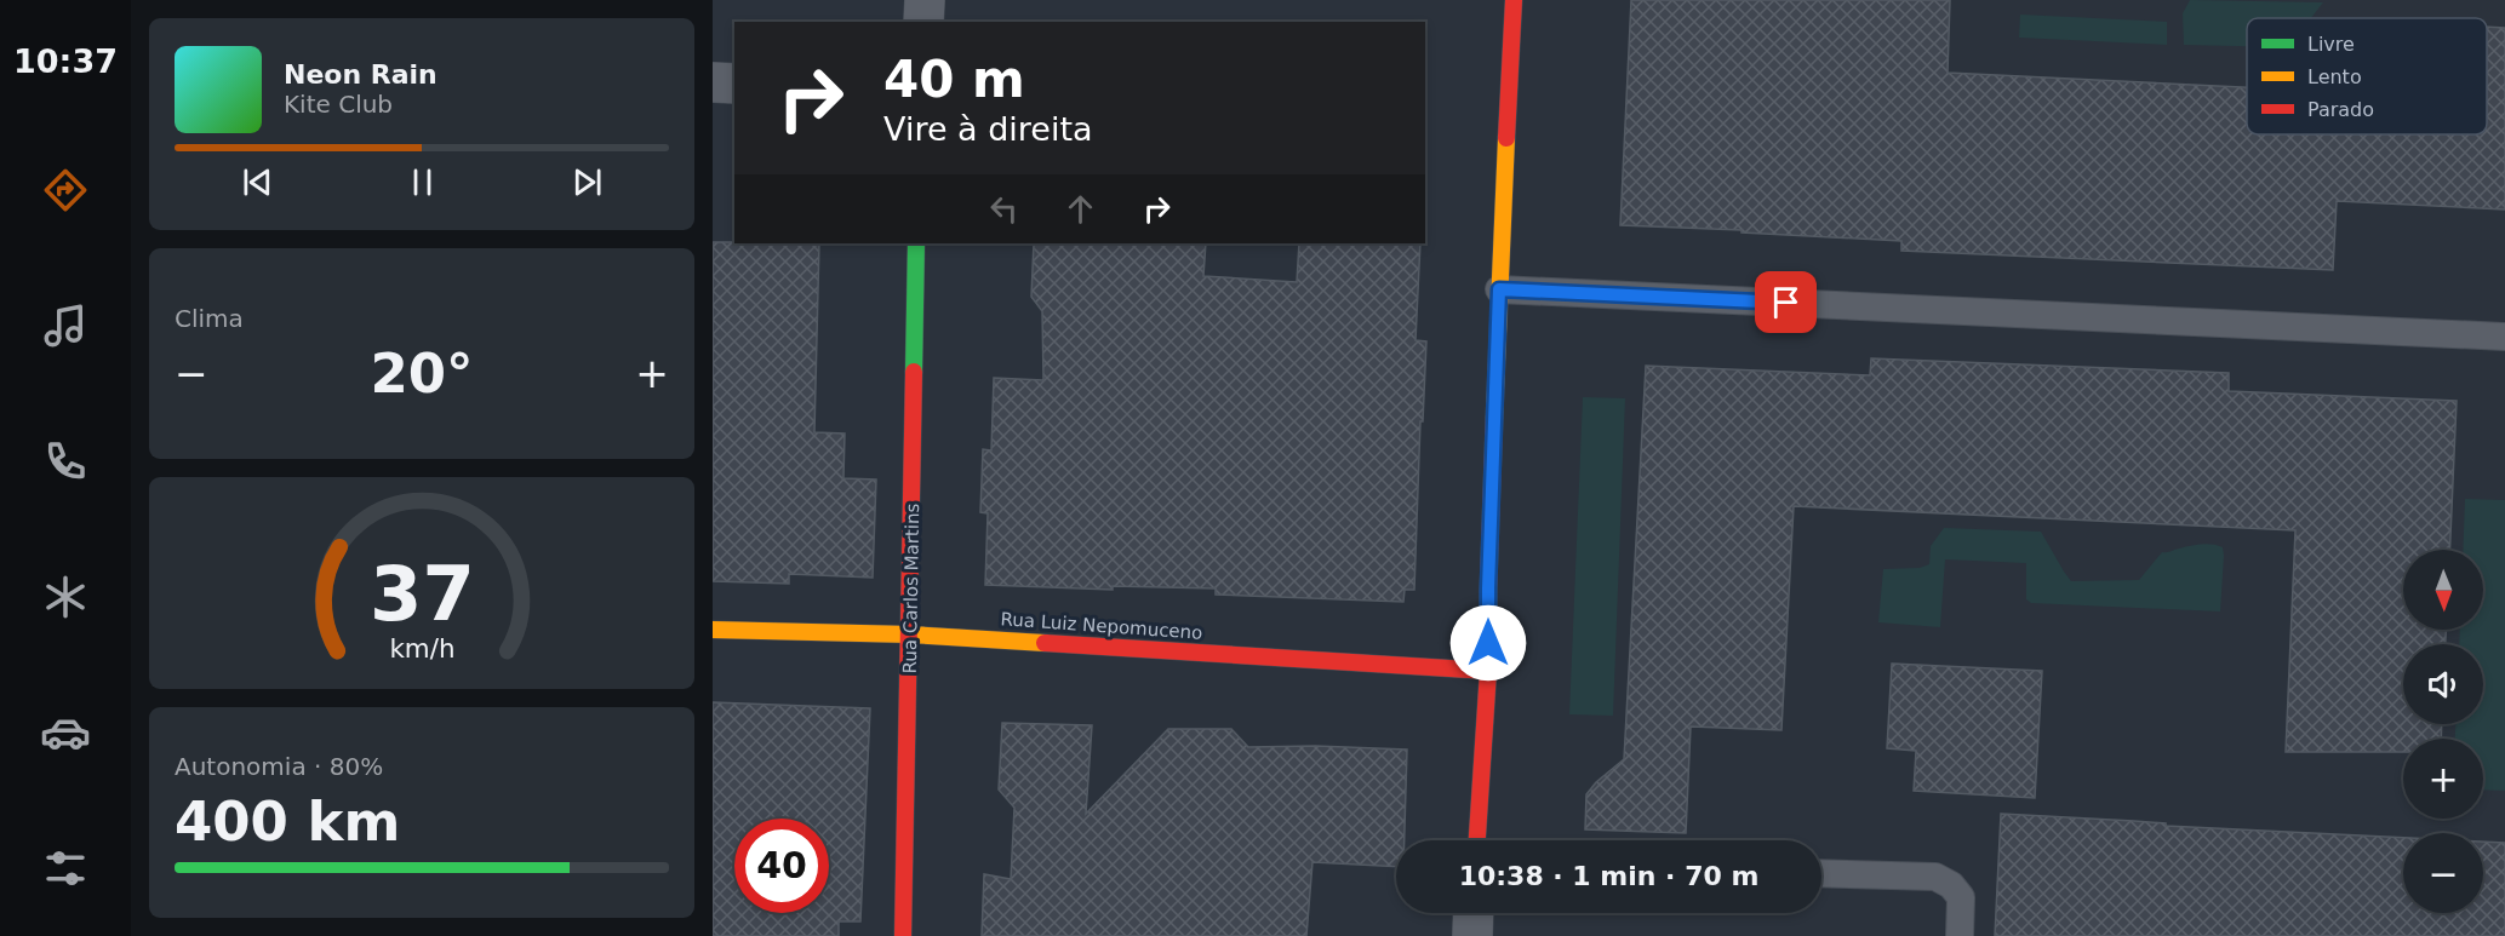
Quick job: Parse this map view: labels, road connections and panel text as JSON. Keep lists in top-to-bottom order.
{
  "streets": {
    "street": ["Rua Carlos Martins", "Rua Luiz Nepomuceno"]
  },
  "crossings": [
    ["Rua Carlos Martins", "Rua Luiz Nepomuceno"]
  ],
  "legend": ["Livre", "Lento", "Parado"],
  "north": "bottom",
  "page": {
    "tabs": "10:37",
    "turn": ["40 m", "Vire à direita"],
    "song": ["Neon Rain", "Kite Club"],
    "tile": [
      "Clima",
      ["Autonomia · 80%", "400 km"]
    ],
    "heat": ["−", "20°", "+"],
    "map_buttons": ["+", "−"],
    "limit": "40",
    "trip": "10:38 · 1 min · 70 m",
    "gauge": ["37", "km/h"]
  }
}
